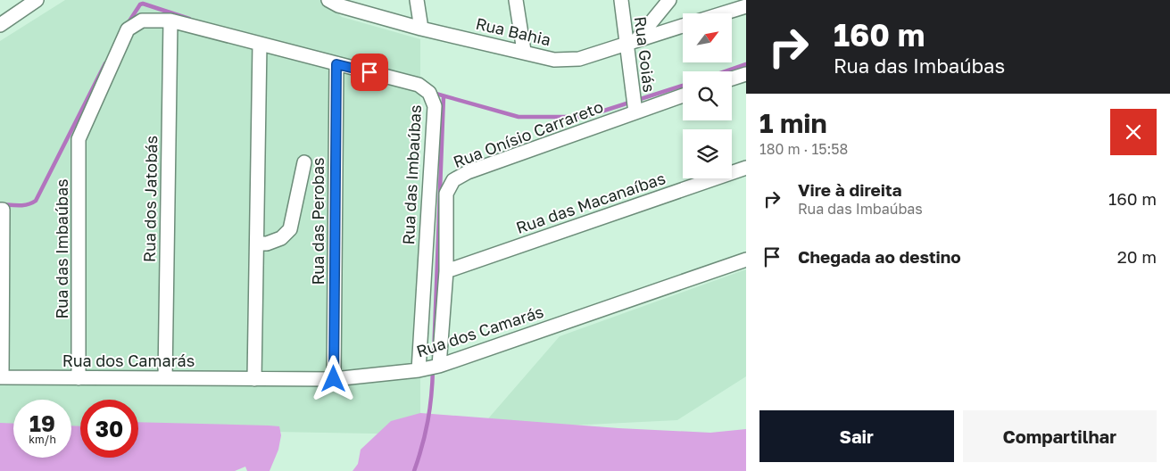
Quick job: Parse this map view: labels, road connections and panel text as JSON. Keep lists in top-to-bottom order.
{
  "streets": {
    "street": [
      "Rua Bahia",
      "Rua Goiás",
      "Rua Onísio Carrareto",
      "Rua das Imbaúbas",
      "Rua dos Jatobás",
      "Rua das Macanaíbas",
      "Rua das Perobas",
      "Rua dos Camarás"
    ]
  },
  "crossings": [
    ["Rua Bahia", "Rua Goiás"],
    ["Rua Goiás", "Rua Onísio Carrareto"],
    ["Rua Onísio Carrareto", "Rua das Macanaíbas"],
    ["Rua Onísio Carrareto", "Rua dos Camarás"],
    ["Rua das Imbaúbas", "Rua dos Jatobás"],
    ["Rua das Imbaúbas", "Rua das Perobas"],
    ["Rua das Imbaúbas", "Rua dos Camarás"],
    ["Rua dos Jatobás", "Rua dos Camarás"],
    ["Rua das Perobas", "Rua dos Camarás"]
  ],
  "north": "top right",
  "page": {
    "turn": ["160 m", "Rua das Imbaúbas"],
    "heading": ["1 min", "180 m · 15:58"],
    "list": [
      {
        "name": "Vire à direita",
        "note": "Rua das Imbaúbas",
        "value": "160 m"
      },
      {
        "name": "Chegada ao destino",
        "value": "20 m"
      }
    ],
    "speed": "19 km/h",
    "limit": "30",
    "buttons": ["Sair", "Compartilhar"]
  }
}
